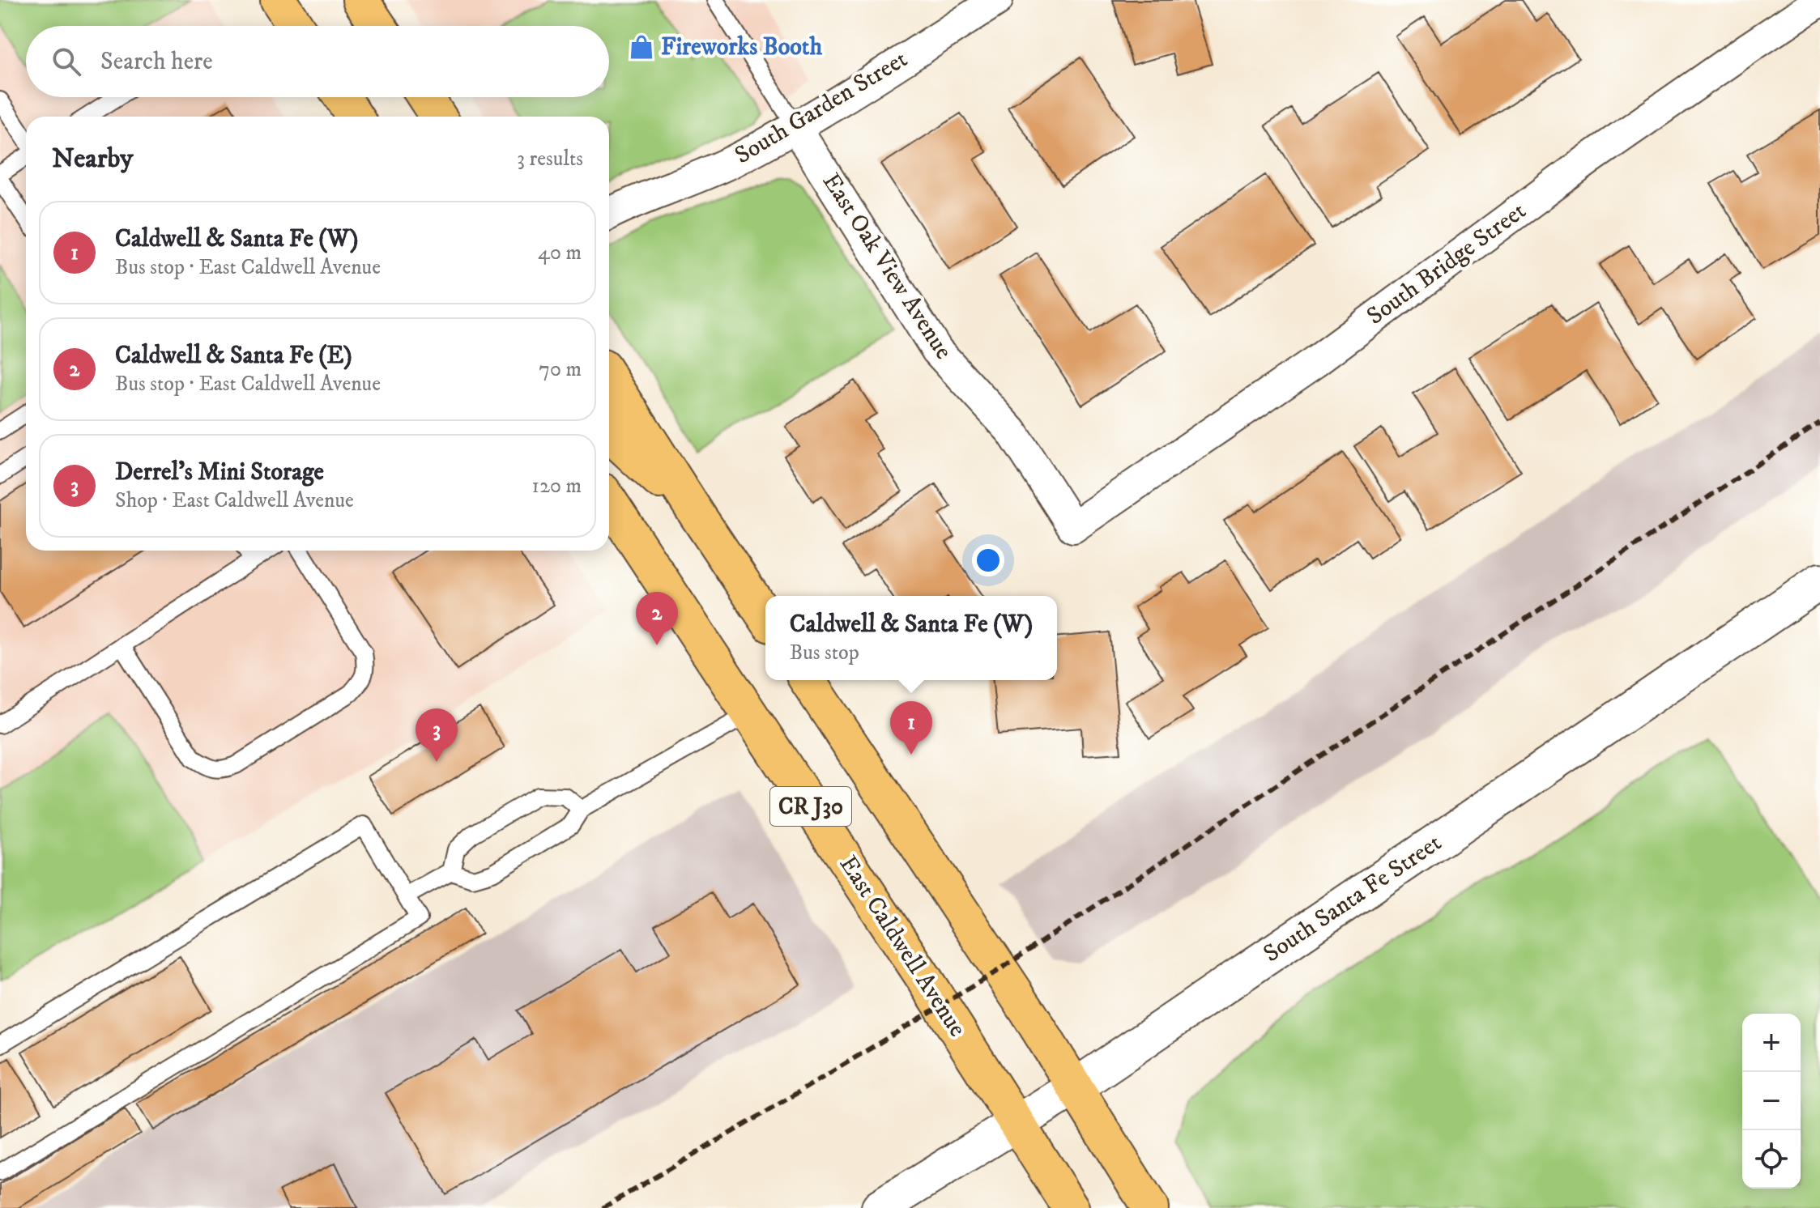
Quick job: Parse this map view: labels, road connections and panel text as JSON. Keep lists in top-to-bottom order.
{
  "streets": {
    "main road": ["CR J30", "East Caldwell Avenue"],
    "street": [
      "South Garden Street",
      "South Bridge Street",
      "East Oak View Avenue",
      "South Santa Fe Street"
    ]
  },
  "crossings": [
    ["South Garden Street", "East Oak View Avenue"],
    ["South Bridge Street", "East Oak View Avenue"],
    ["CR J30", "South Santa Fe Street"],
    ["South Santa Fe Street", "East Caldwell Avenue"]
  ],
  "places": {
    "shop": ["Fireworks Booth"]
  },
  "page": {
    "search": "Search here",
    "heading": ["Nearby", "3 results"],
    "list": [
      {
        "mark": "1",
        "name": "Caldwell & Santa Fe (W)",
        "note": "Bus stop · East Caldwell Avenue",
        "value": "40 m"
      },
      {
        "mark": "2",
        "name": "Caldwell & Santa Fe (E)",
        "note": "Bus stop · East Caldwell Avenue",
        "value": "70 m"
      },
      {
        "mark": "3",
        "name": "Derrel's Mini Storage",
        "note": "Shop · East Caldwell Avenue",
        "value": "120 m"
      }
    ],
    "pins": ["2", "1", "3"],
    "popup": ["Caldwell & Santa Fe (W)", "Bus stop"],
    "map_buttons": ["+", "−"]
  }
}
